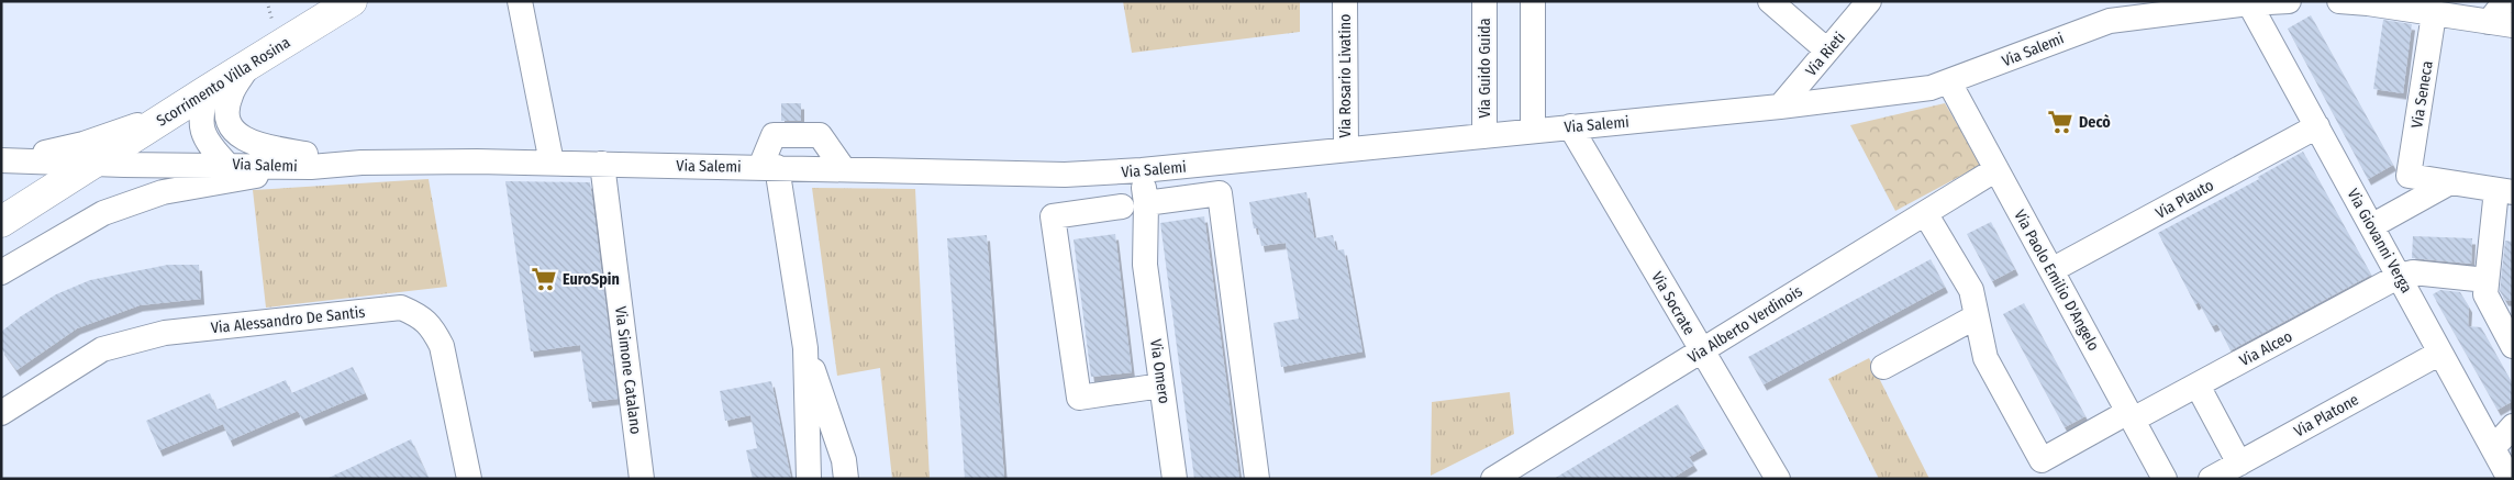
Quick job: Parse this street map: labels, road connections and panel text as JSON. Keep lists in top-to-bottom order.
{
  "streets": {
    "main road": ["Scorrimento Villa Rosina"],
    "street": [
      "Via Salemi",
      "Via Rieti",
      "Via Guido Guida",
      "Via Rosario Livatino",
      "Via Seneca",
      "Via Plauto",
      "Via Giovanni Verga",
      "Via Paolo Emilio D'Angelo",
      "Via Socrate",
      "Via Alessandro De Santis",
      "Via Alberto Verdinois",
      "Via Alceo",
      "Via Simone Catalano",
      "Via Omero",
      "Via Platone"
    ]
  },
  "crossings": [
    ["Via Salemi", "Via Rieti"],
    ["Via Salemi", "Via Guido Guida"],
    ["Via Salemi", "Via Rosario Livatino"],
    ["Via Salemi", "Scorrimento Villa Rosina"],
    ["Via Salemi", "Via Giovanni Verga"],
    ["Via Salemi", "Via Paolo Emilio D'Angelo"],
    ["Via Salemi", "Via Socrate"],
    ["Via Salemi", "Via Simone Catalano"],
    ["Via Salemi", "Via Omero"],
    ["Via Plauto", "Via Giovanni Verga"],
    ["Via Plauto", "Via Paolo Emilio D'Angelo"],
    ["Via Giovanni Verga", "Via Alceo"],
    ["Via Giovanni Verga", "Via Platone"],
    ["Via Paolo Emilio D'Angelo", "Via Alberto Verdinois"],
    ["Via Paolo Emilio D'Angelo", "Via Alceo"],
    ["Via Socrate", "Via Alberto Verdinois"]
  ],
  "places": {
    "supermarket": ["Decò", "EuroSpin"]
  }
}
